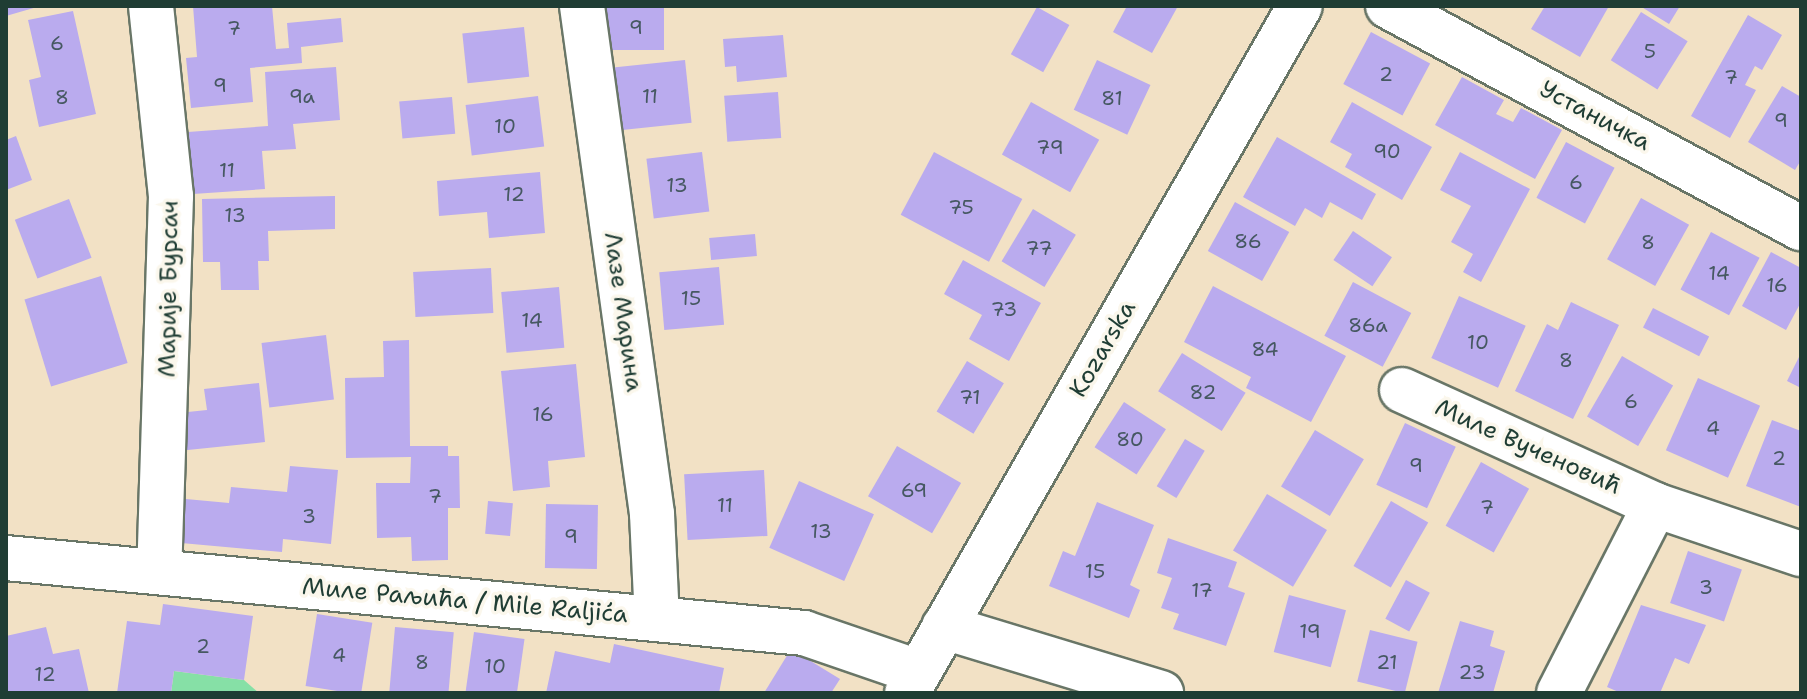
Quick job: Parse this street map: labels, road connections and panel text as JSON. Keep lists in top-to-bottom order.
{
  "streets": {
    "street": [
      "Устаничка",
      "Марије Бурсач",
      "Лазе Марина",
      "Kozarska",
      "Миле Вученовић",
      "Миле Раљића / Mile Raljića"
    ]
  },
  "crossings": [
    ["Марије Бурсач", "Миле Раљића / Mile Raljića"],
    ["Лазе Марина", "Миле Раљића / Mile Raljića"],
    ["Kozarska", "Миле Раљића / Mile Raljića"]
  ],
  "house_numbers": [
    "9",
    "7",
    "6",
    "5",
    "2",
    "7",
    "9",
    "9a",
    "11",
    "8",
    "81",
    "9",
    "10",
    "79",
    "90",
    "11",
    "6",
    "13",
    "12",
    "75",
    "13",
    "86",
    "8",
    "77",
    "14",
    "16",
    "15",
    "73",
    "14",
    "86a",
    "10",
    "84",
    "8",
    "82",
    "71",
    "6",
    "16",
    "4",
    "80",
    "2",
    "9",
    "69",
    "7",
    "11",
    "7",
    "3",
    "13",
    "9",
    "15",
    "3",
    "17",
    "19",
    "2",
    "4",
    "8",
    "21",
    "10",
    "23",
    "12"
  ]
}
